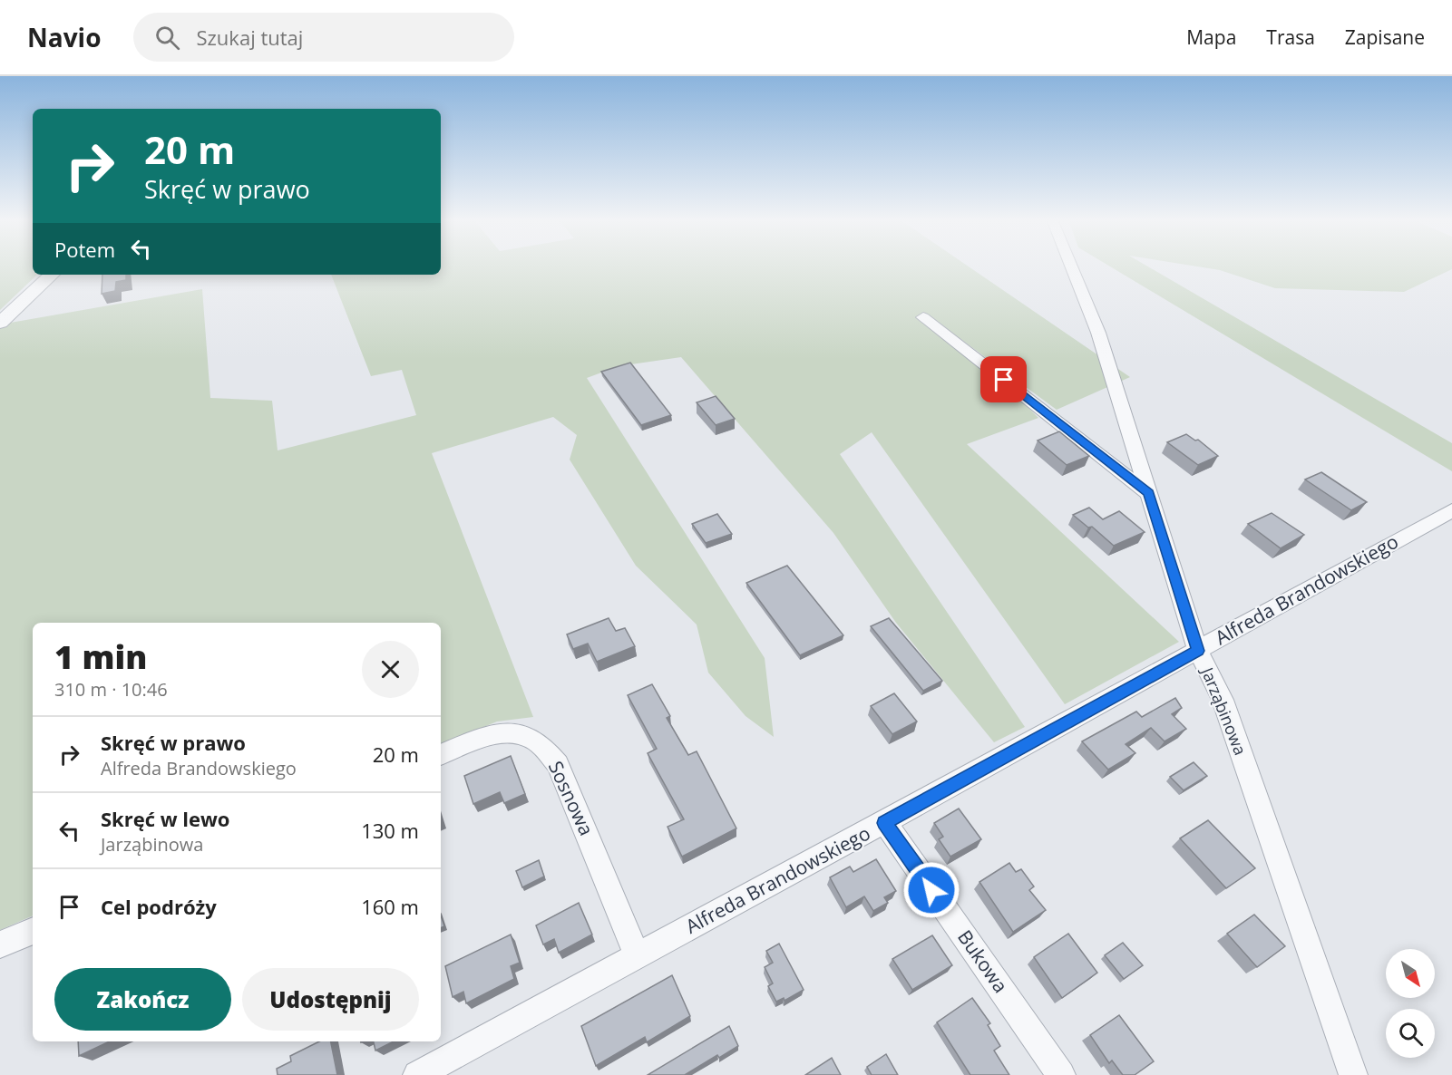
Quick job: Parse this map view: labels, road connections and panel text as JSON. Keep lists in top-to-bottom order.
{
  "streets": {
    "street": [
      "Alfreda Brandowskiego",
      "Jarząbinowa",
      "Sosnowa",
      "Bukowa"
    ]
  },
  "crossings": [
    ["Alfreda Brandowskiego", "Jarząbinowa"],
    ["Alfreda Brandowskiego", "Sosnowa"],
    ["Alfreda Brandowskiego", "Bukowa"]
  ],
  "north": "bottom right",
  "page": {
    "header": "Navio",
    "search": "Szukaj tutaj",
    "nav": ["Mapa", "Trasa", "Zapisane"],
    "turn": ["20 m", "Skręć w prawo"],
    "then": "Potem",
    "heading": ["1 min", "310 m · 10:46"],
    "list": [
      {
        "name": "Skręć w prawo",
        "note": "Alfreda Brandowskiego",
        "value": "20 m"
      },
      {
        "name": "Skręć w lewo",
        "note": "Jarząbinowa",
        "value": "130 m"
      },
      {
        "name": "Cel podróży",
        "value": "160 m"
      }
    ],
    "buttons": ["Zakończ", "Udostępnij"]
  }
}
